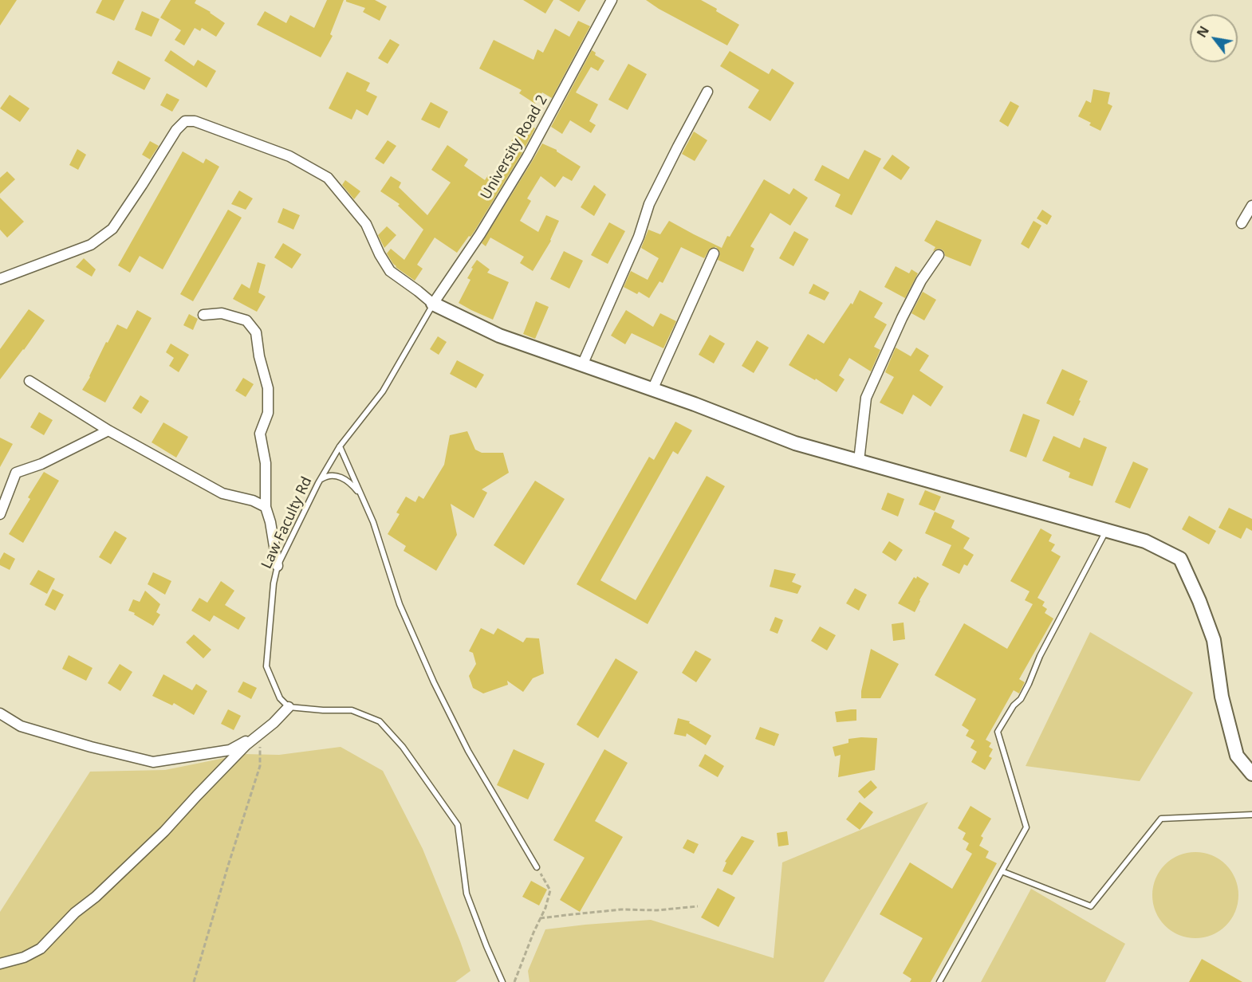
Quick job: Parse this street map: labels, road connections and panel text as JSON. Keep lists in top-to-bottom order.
{
  "streets": {
    "street": ["University Road 2"],
    "lane": ["Law Faculty Rd"]
  },
  "crossings": [
    ["University Road 2", "Law Faculty Rd"]
  ],
  "north": "top left"
}
